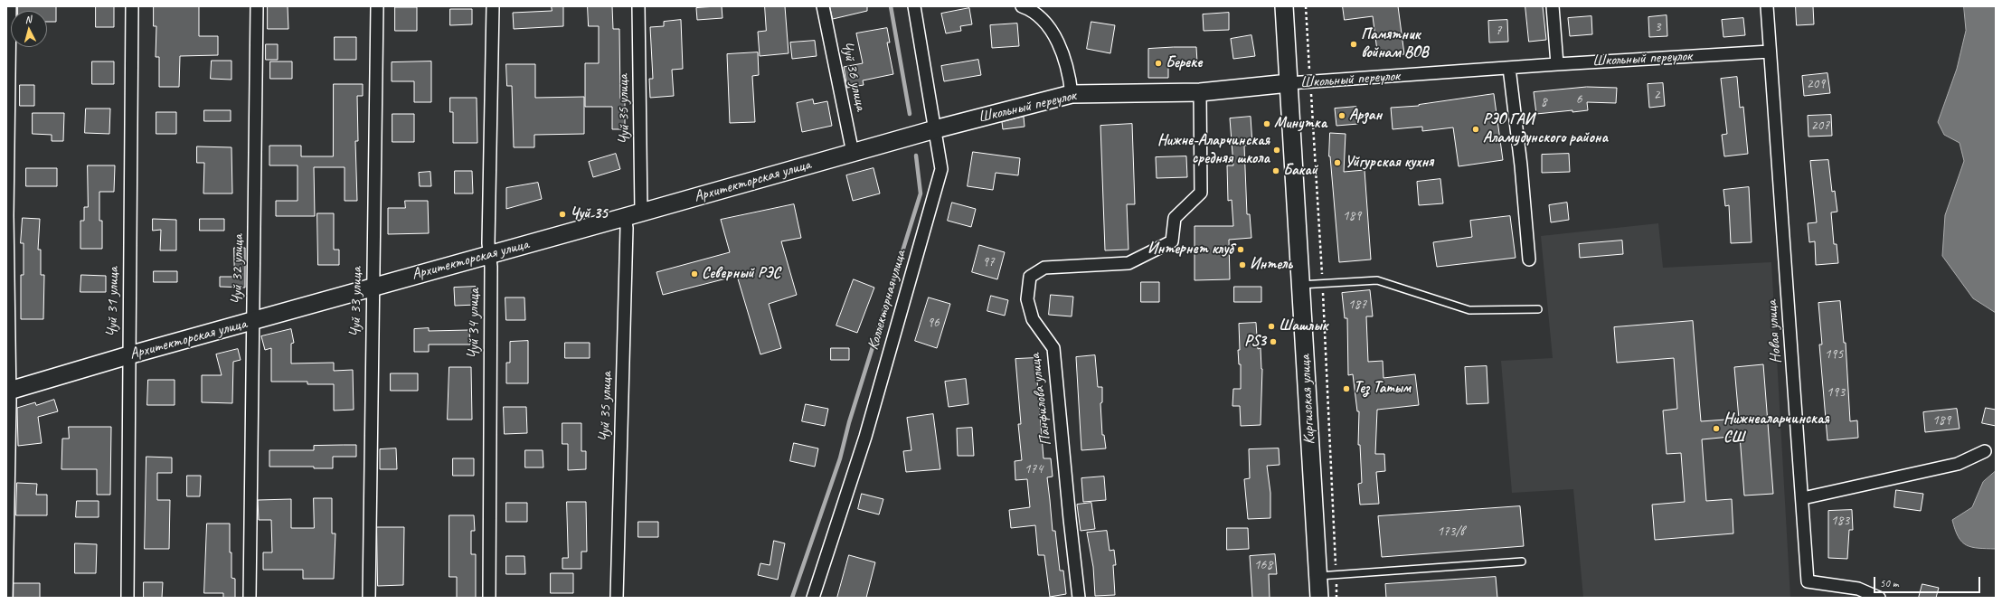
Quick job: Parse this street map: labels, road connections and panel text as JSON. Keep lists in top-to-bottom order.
{
  "streets": {
    "street": [
      "Школьный переулок",
      "Чуй 36 улица",
      "Чуй 35 улица",
      "Архитекторская улица",
      "Чуй 32 улица",
      "Коллекторная улица",
      "Чуй 31 улица",
      "Чуй 33 улица",
      "Чуй 34 улица",
      "Новая улица",
      "Панфилова улица",
      "Киргизская улица"
    ]
  },
  "crossings": [
    ["Школьный переулок", "Архитекторская улица"],
    ["Школьный переулок", "Коллекторная улица"],
    ["Школьный переулок", "Новая улица"],
    ["Школьный переулок", "Панфилова улица"],
    ["Школьный переулок", "Киргизская улица"],
    ["Чуй 36 улица", "Архитекторская улица"],
    ["Чуй 35 улица", "Архитекторская улица"],
    ["Архитекторская улица", "Чуй 32 улица"],
    ["Архитекторская улица", "Коллекторная улица"],
    ["Архитекторская улица", "Чуй 31 улица"],
    ["Архитекторская улица", "Чуй 33 улица"],
    ["Архитекторская улица", "Чуй 34 улица"]
  ],
  "places": [
    "Памятник войнам ВОВ",
    "Береке",
    "Арзан",
    "Минутка",
    "РЭО ГАИ Аламудунского района",
    "Нижне-Аларчинская средняя школа",
    "Уйгурская кухня",
    "Бакай",
    "Чуй 35",
    "Интернет клуб",
    "Интель",
    "Северный РЭС",
    "Шашлык",
    "PS3",
    "Тез Татым",
    "Нижнеаларчинская СШ"
  ],
  "house_numbers": [
    "3",
    "7",
    "209",
    "2",
    "6",
    "8",
    "207",
    "189",
    "97",
    "187",
    "96",
    "195",
    "193",
    "189",
    "174",
    "183",
    "173/в",
    "168"
  ],
  "scale_bar": "50 m",
  "north": "top"
}
